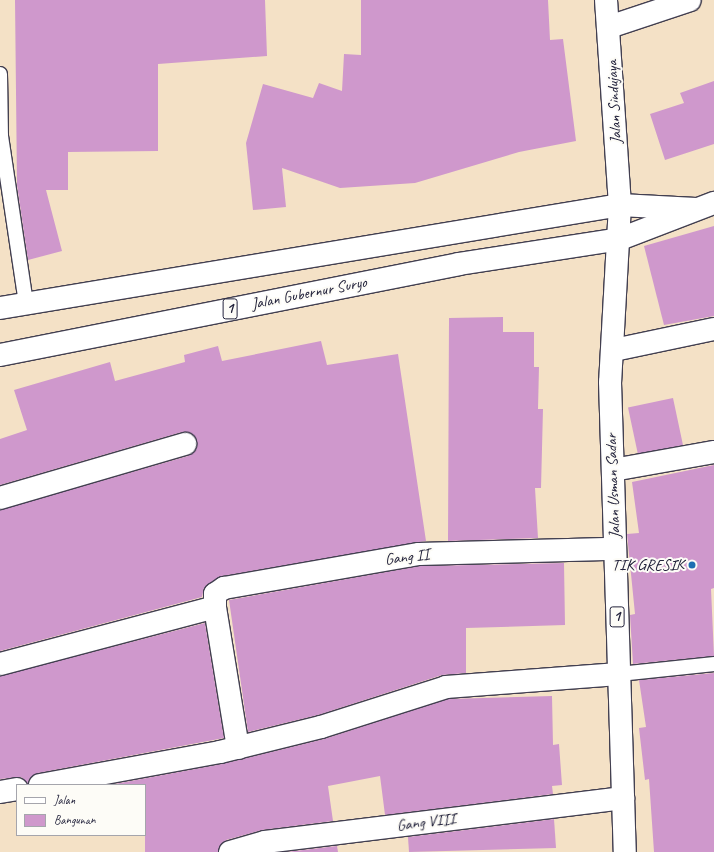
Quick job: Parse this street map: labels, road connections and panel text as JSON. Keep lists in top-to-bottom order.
{
  "streets": {
    "main road": [
      "Jalan Sindujaya",
      "Jalan Gubernur Suryo",
      "1",
      "Jalan Usman Sadar",
      "Gang II",
      "Gang VIII"
    ]
  },
  "crossings": [
    ["Jalan Sindujaya", "1"],
    ["Jalan Gubernur Suryo", "1"],
    ["Jalan Gubernur Suryo", "Jalan Usman Sadar"],
    ["1", "Jalan Usman Sadar"],
    ["Jalan Usman Sadar", "Gang II"],
    ["Jalan Usman Sadar", "Gang VIII"]
  ],
  "places": ["TIK GRESIK"],
  "legend": ["Jalan", "Bangunan"]
}
